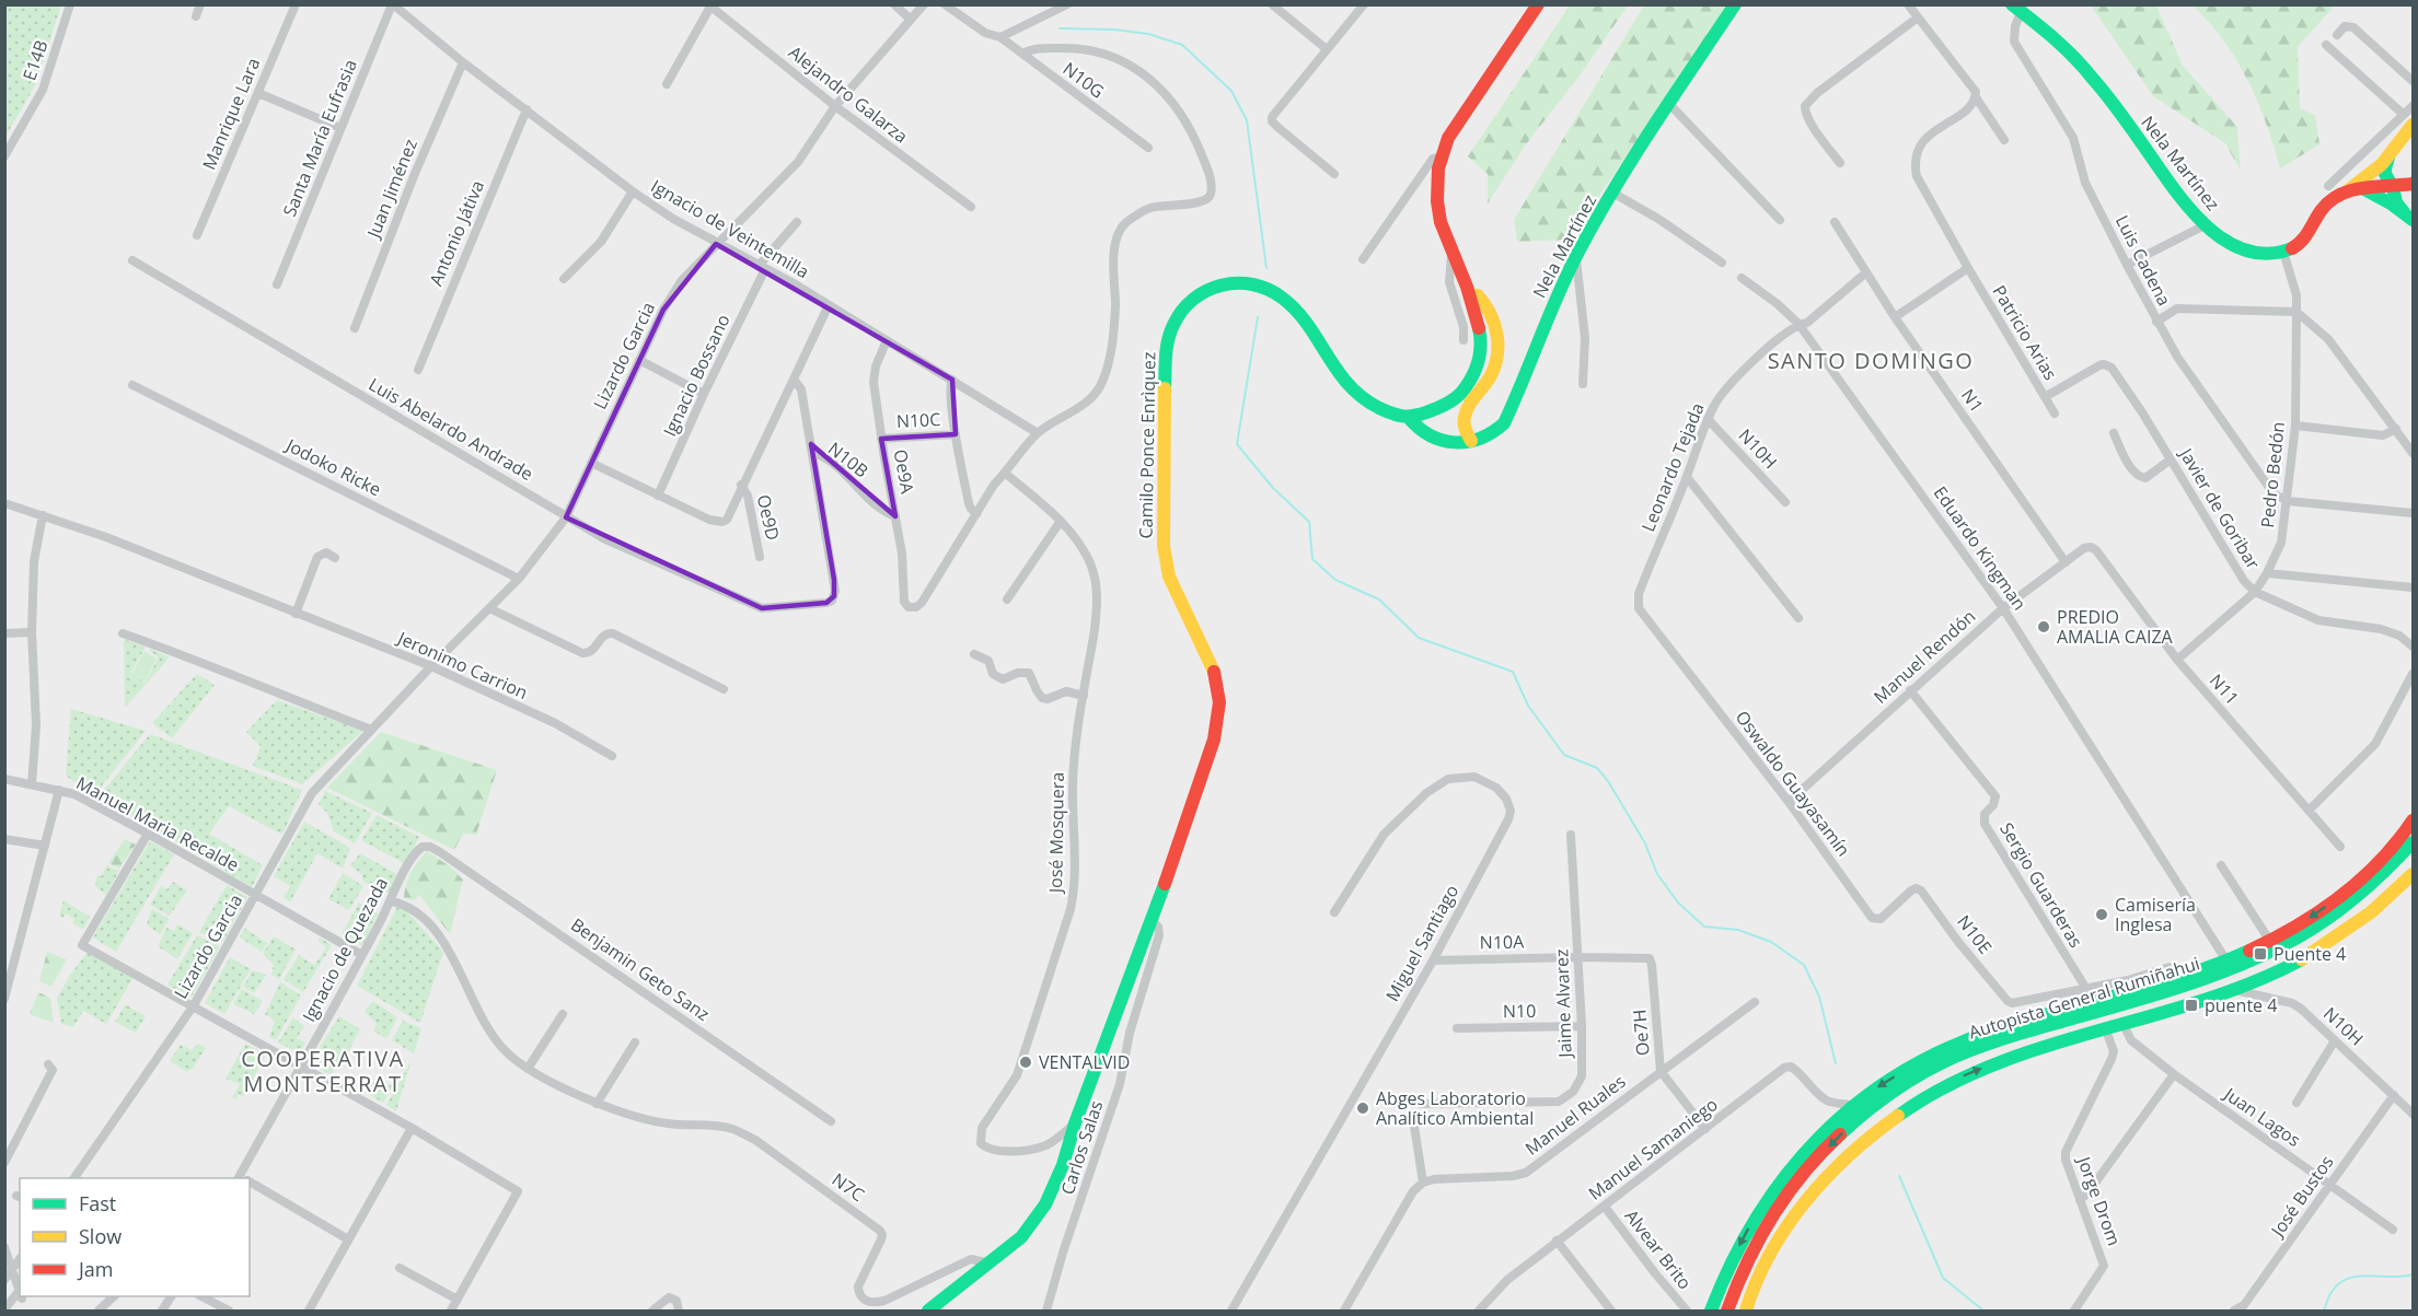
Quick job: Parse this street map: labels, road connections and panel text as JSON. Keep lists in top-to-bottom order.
{
  "streets": {
    "main road": ["Nela Martínez", "Camilo Ponce Enrìquez", "Autopista General Rumiñahui"],
    "street": [
      "E14B",
      "N10G",
      "Alejandro Galarza",
      "Manrique Lara",
      "Santa María Eufrasia",
      "Juan Jiménez",
      "Ignacio de Veintemilla",
      "Antonio Játiva",
      "Luis Cadena",
      "Patricio Arias",
      "Lizardo Garcia",
      "Ignacio Bossano",
      "N1",
      "N10C",
      "Luis Abelardo Andrade",
      "N10H",
      "N10B",
      "Jodoko Ricke",
      "Leonardo Tejada",
      "Oe9A",
      "Pedro Bedón",
      "Javier de Goribar",
      "Oe9D",
      "Eduardo Kingman",
      "Manuel Rendón",
      "Jeronimo Carrion",
      "N11",
      "Oswaldo Guayasamín",
      "Manuel Maria Recalde",
      "José Mosquera",
      "Sergio Guarderas",
      "N10E",
      "N10A",
      "Miguel Santiago",
      "Ignacio de Quezada",
      "Benjamin Geto Sanz",
      "Jaime Alvarez",
      "N10",
      "Oe7H",
      "Manuel Ruales",
      "Juan Lagos",
      "Carlos Salas",
      "Manuel Samaniego",
      "N7C",
      "José Bustos",
      "Jorge Drom",
      "Alvear Brito"
    ]
  },
  "crossings": [
    ["Alejandro Galarza", "Lizardo Garcia"],
    ["Santa María Eufrasia", "Ignacio de Veintemilla"],
    ["Nela Martínez", "Luis Cadena"],
    ["Nela Martínez", "Camilo Ponce Enrìquez"],
    ["Nela Martínez", "Pedro Bedón"],
    ["Juan Jiménez", "Ignacio de Veintemilla"],
    ["Ignacio de Veintemilla", "Antonio Játiva"],
    ["Ignacio de Veintemilla", "Lizardo Garcia"],
    ["Ignacio de Veintemilla", "Ignacio Bossano"],
    ["Ignacio de Veintemilla", "Oe9A"],
    ["Luis Cadena", "Pedro Bedón"],
    ["Patricio Arias", "Javier de Goribar"],
    ["Lizardo Garcia", "Luis Abelardo Andrade"],
    ["Lizardo Garcia", "Jodoko Ricke"],
    ["Lizardo Garcia", "Jeronimo Carrion"],
    ["Lizardo Garcia", "Manuel Maria Recalde"],
    ["N1", "Leonardo Tejada"],
    ["N1", "Manuel Rendón"],
    ["N10C", "Oe9A"],
    ["Luis Abelardo Andrade", "N10B"],
    ["Camilo Ponce Enrìquez", "José Mosquera"],
    ["Camilo Ponce Enrìquez", "Carlos Salas"],
    ["Camilo Ponce Enrìquez", "N7C"],
    ["N10H", "Leonardo Tejada"],
    ["N10H", "Autopista General Rumiñahui"],
    ["N10H", "José Bustos"],
    ["N10B", "Oe9A"],
    ["Leonardo Tejada", "Eduardo Kingman"],
    ["Leonardo Tejada", "Oswaldo Guayasamín"],
    ["Pedro Bedón", "Javier de Goribar"],
    ["Pedro Bedón", "N11"],
    ["Eduardo Kingman", "Manuel Rendón"],
    ["Manuel Rendón", "N11"],
    ["Manuel Rendón", "Oswaldo Guayasamín"],
    ["Manuel Rendón", "Sergio Guarderas"],
    ["Oswaldo Guayasamín", "N10E"],
    ["Manuel Maria Recalde", "Ignacio de Quezada"],
    ["Sergio Guarderas", "N10E"],
    ["N10A", "Miguel Santiago"],
    ["N10A", "Jaime Alvarez"],
    ["N10A", "Oe7H"],
    ["Ignacio de Quezada", "Benjamin Geto Sanz"],
    ["Ignacio de Quezada", "N7C"],
    ["Autopista General Rumiñahui", "Juan Lagos"],
    ["Autopista General Rumiñahui", "Jorge Drom"],
    ["Jaime Alvarez", "N10"],
    ["Oe7H", "Manuel Ruales"],
    ["Oe7H", "Manuel Samaniego"],
    ["Juan Lagos", "José Bustos"],
    ["Manuel Samaniego", "Alvear Brito"]
  ],
  "districts": ["SANTO DOMINGO", "COOPERATIVA MONTSERRAT"],
  "places": {
    "other": [
      "PREDIO AMALIA CAIZA",
      "Camisería Inglesa",
      "VENTALVID",
      "Abges Laboratorio Analítico Ambiental"
    ],
    "transit": ["Puente 4", "puente 4"]
  },
  "legend": ["Fast", "Slow", "Jam"]
}
